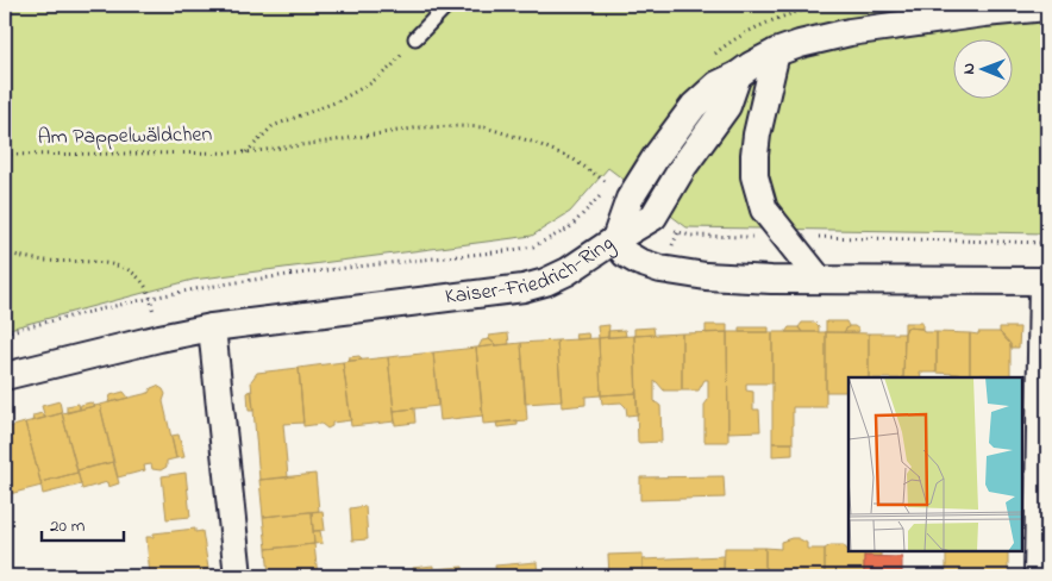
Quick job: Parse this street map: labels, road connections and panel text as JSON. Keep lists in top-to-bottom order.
{
  "streets": {
    "street": ["Kaiser-Friedrich-Ring"],
    "path": ["Am Pappelwäldchen"]
  },
  "scale_bar": "20 m",
  "north": "left"
}
